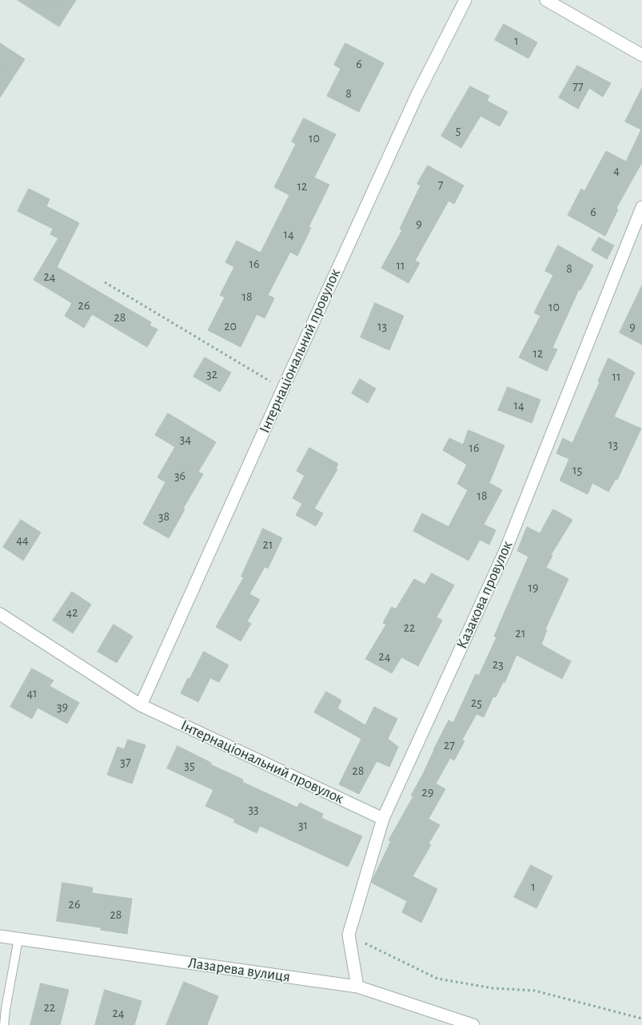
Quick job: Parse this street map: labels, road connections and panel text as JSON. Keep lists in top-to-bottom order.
{
  "streets": {
    "street": ["Інтернаціональний провулок", "Казакова провулок", "Лазарева вулиця"]
  },
  "crossings": [
    ["Інтернаціональний провулок", "Казакова провулок"],
    ["Казакова провулок", "Лазарева вулиця"]
  ],
  "house_numbers": [
    "1",
    "6",
    "77",
    "8",
    "5",
    "10",
    "4",
    "7",
    "12",
    "6",
    "9",
    "14",
    "16",
    "11",
    "8",
    "24",
    "18",
    "26",
    "10",
    "28",
    "20",
    "13",
    "9",
    "12",
    "32",
    "11",
    "14",
    "34",
    "13",
    "16",
    "15",
    "36",
    "18",
    "38",
    "44",
    "21",
    "19",
    "42",
    "22",
    "21",
    "24",
    "23",
    "41",
    "25",
    "39",
    "27",
    "37",
    "35",
    "28",
    "29",
    "33",
    "31",
    "1",
    "26",
    "28",
    "22",
    "24"
  ]
}
